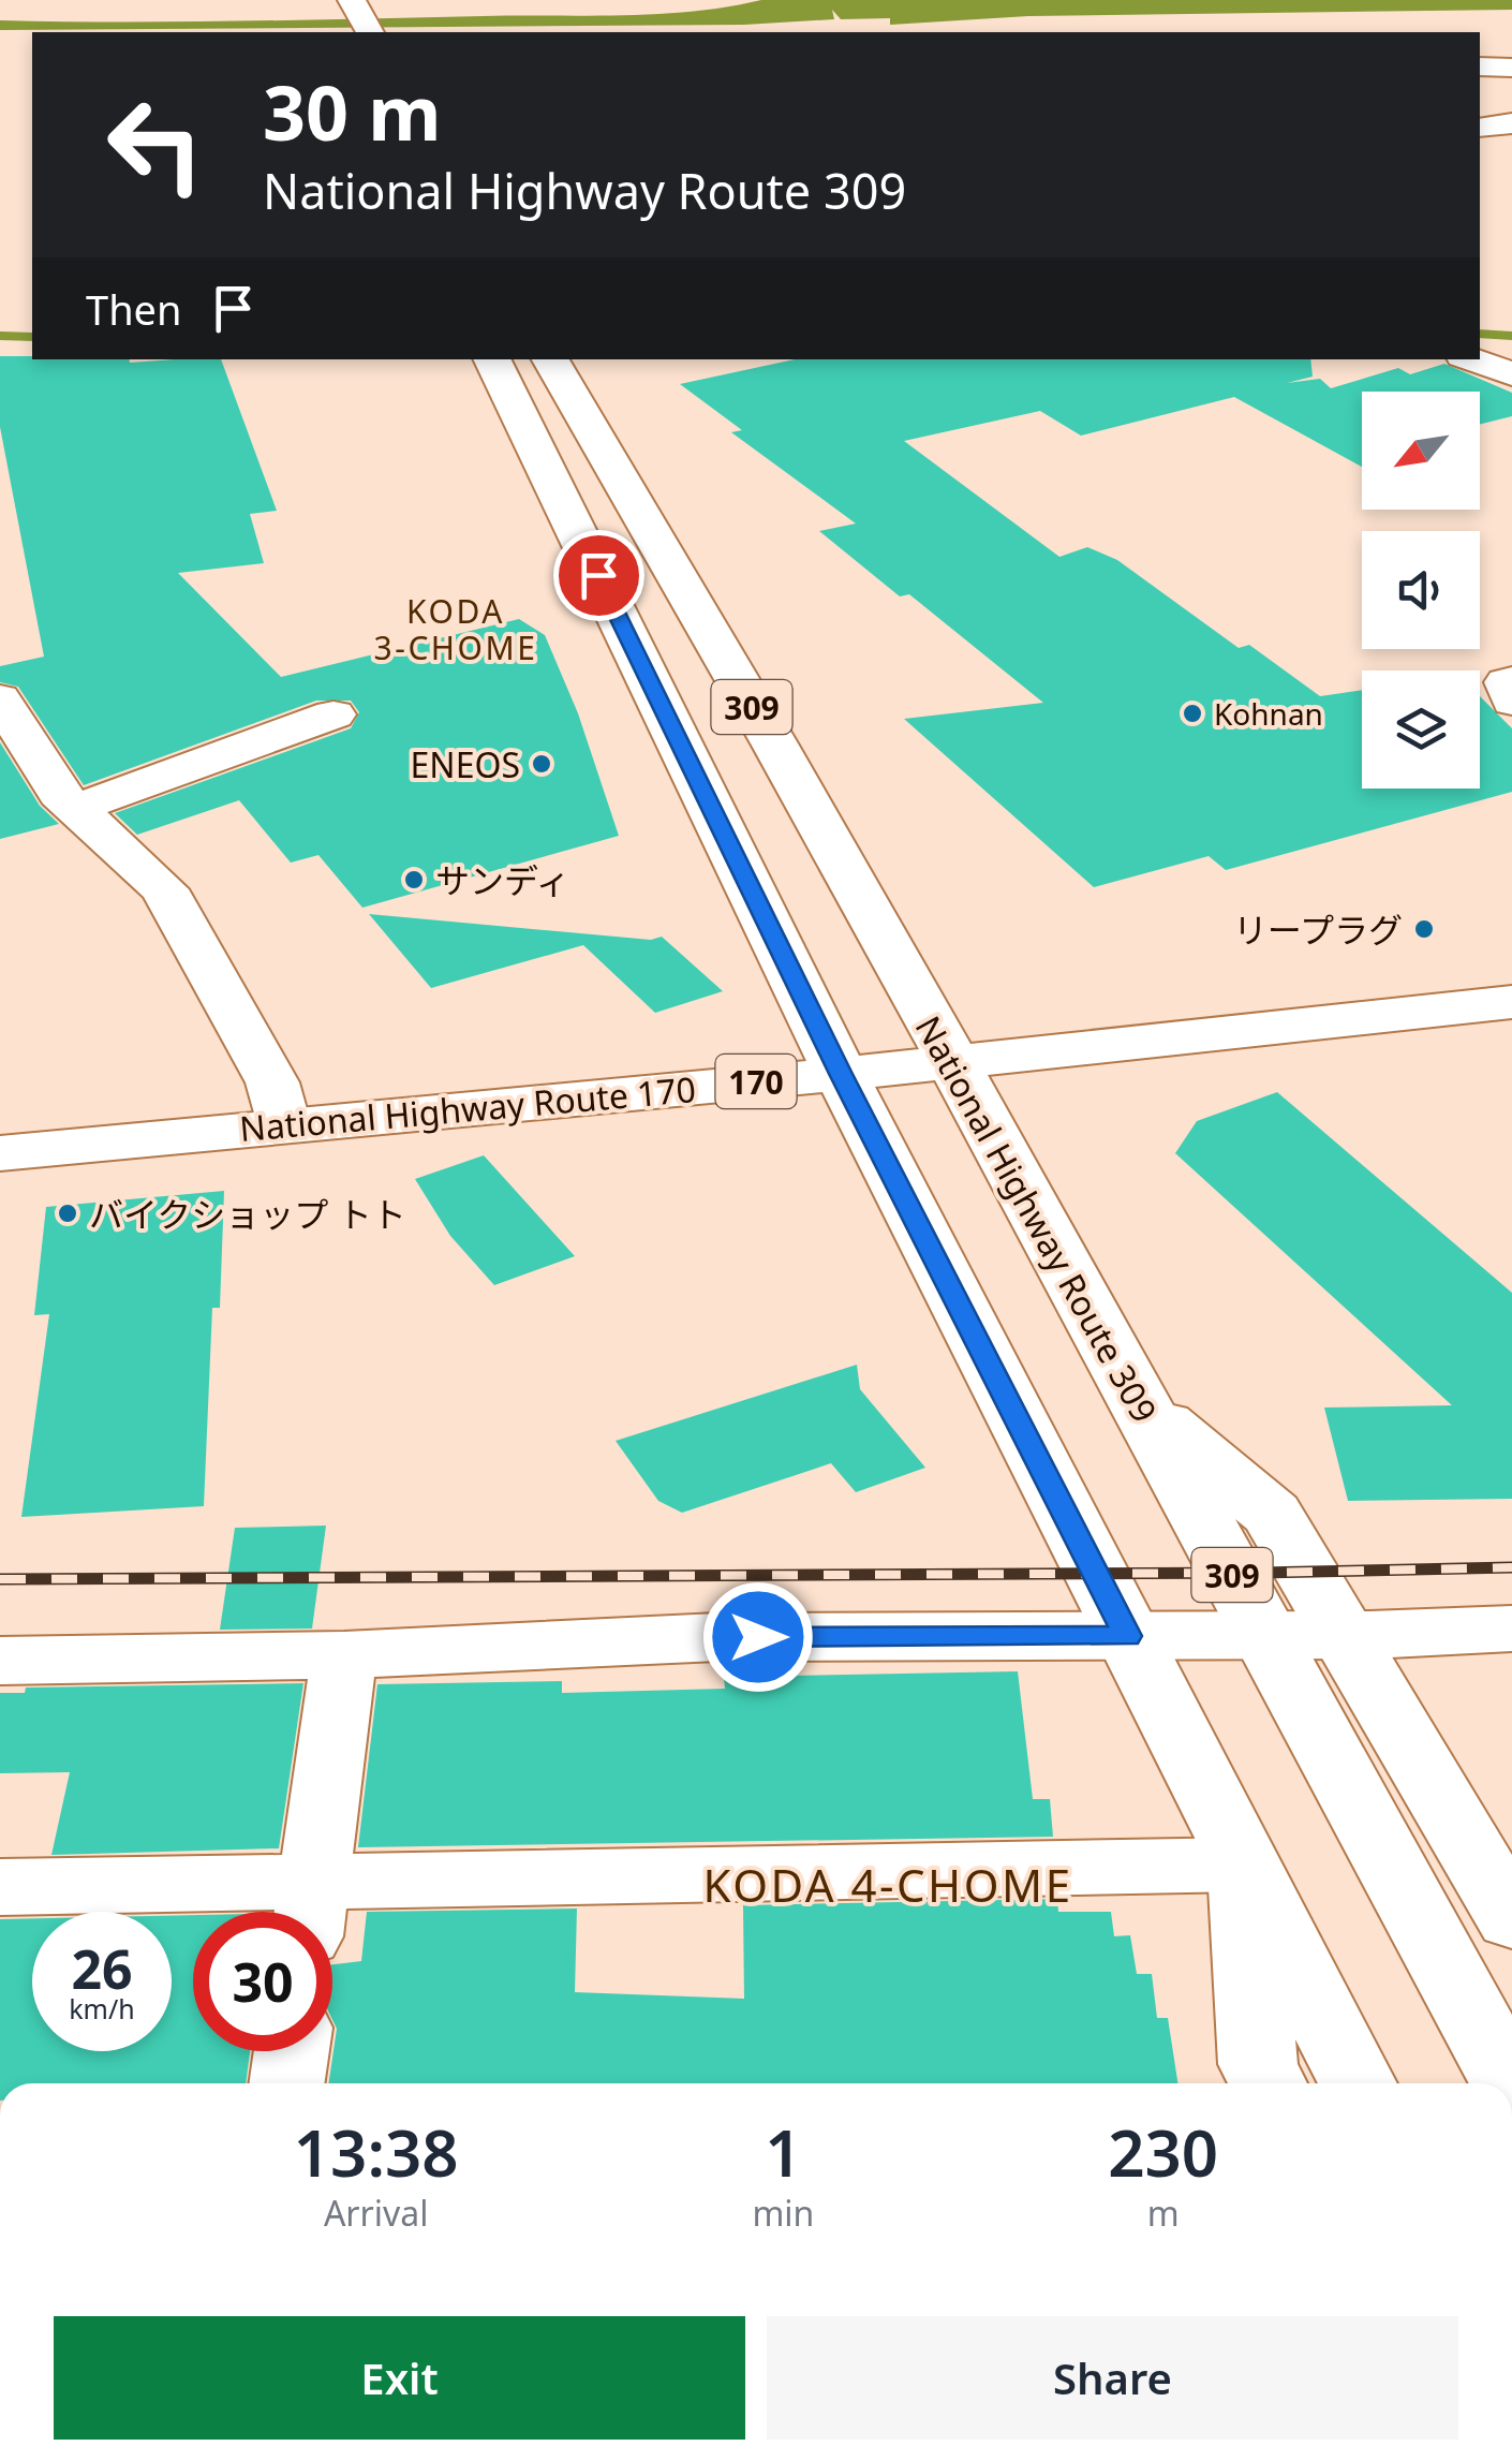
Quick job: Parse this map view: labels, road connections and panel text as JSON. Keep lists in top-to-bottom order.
{
  "streets": {
    "highway": [
      "309",
      "170",
      "National Highway Route 170",
      "National Highway Route 309"
    ]
  },
  "crossings": [
    ["309", "National Highway Route 170"],
    ["309", "National Highway Route 309"],
    ["National Highway Route 170", "National Highway Route 309"]
  ],
  "districts": ["KODA 3-CHOME", "KODA 4-CHOME"],
  "places": [
    "Kohnan",
    "ENEOS",
    "サンディ",
    "リープラグ",
    "バイクショップ トト"
  ],
  "north": "bottom left",
  "page": {
    "turn": ["30 m", "National Highway Route 309"],
    "then": "Then",
    "speed": "26 km/h",
    "limit": "30",
    "eta": [
      "13:38",
      "Arrival",
      "1",
      "min",
      "230",
      "m"
    ],
    "buttons": ["Exit", "Share"]
  }
}
